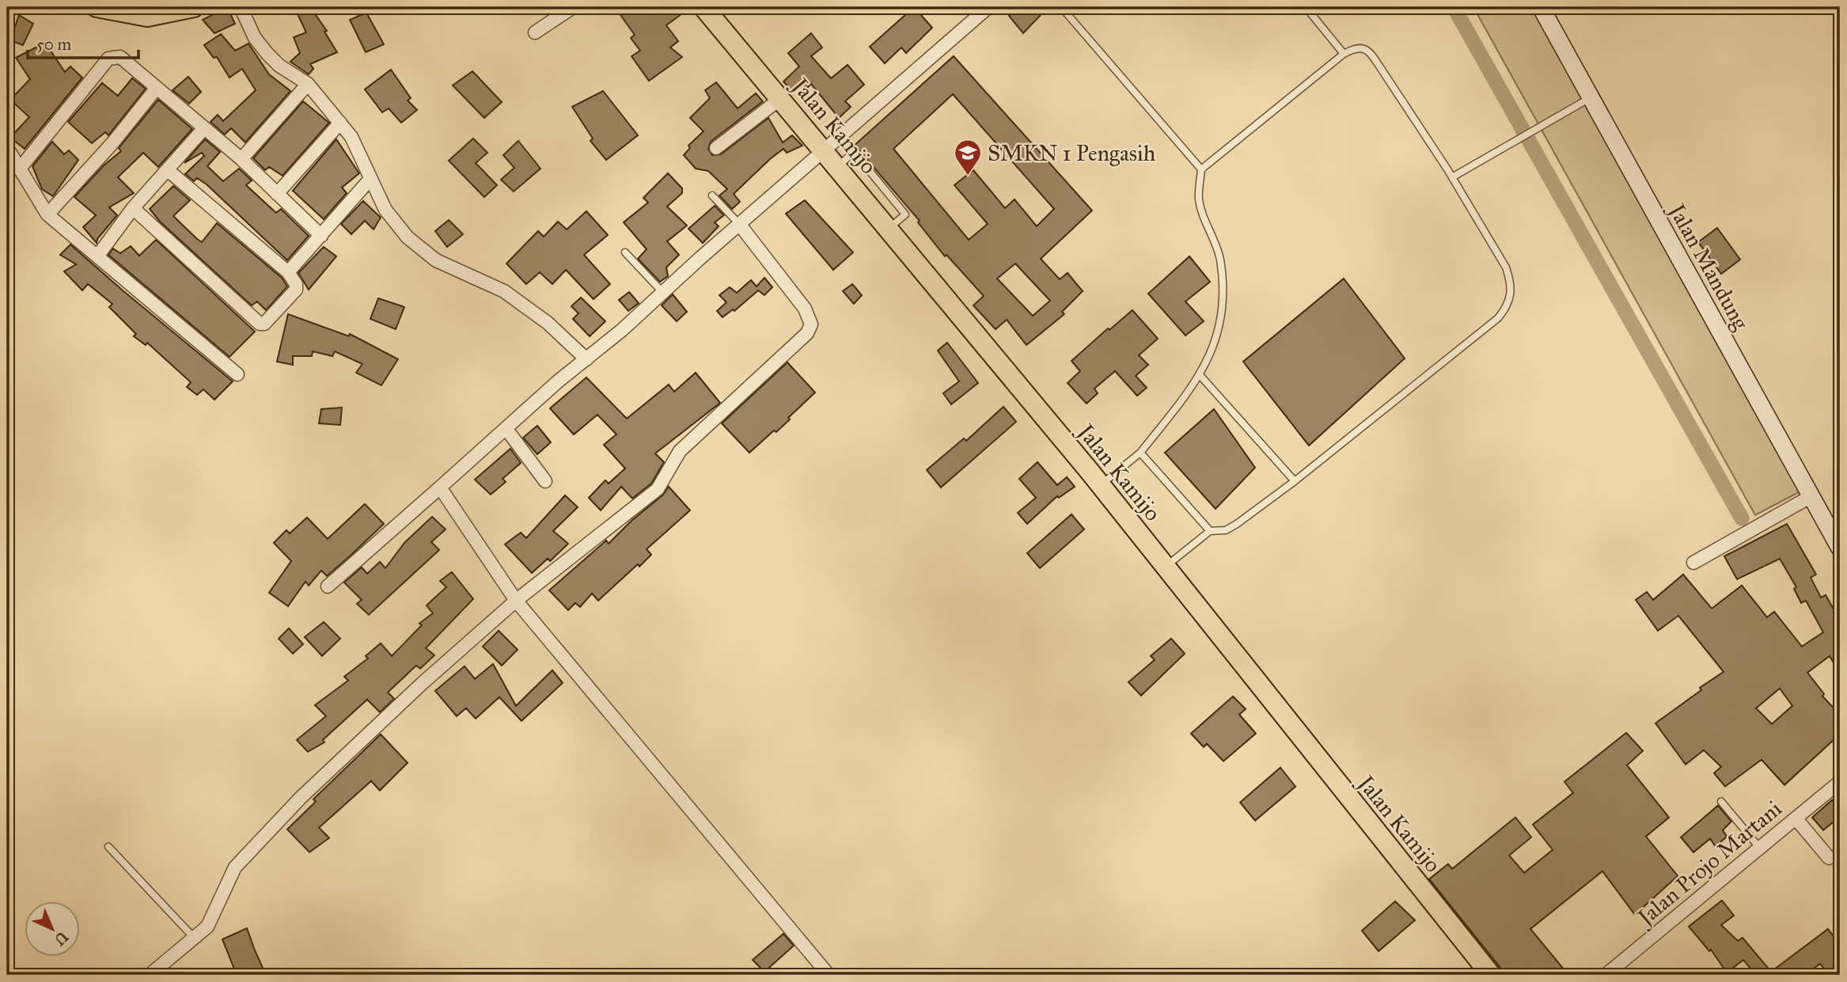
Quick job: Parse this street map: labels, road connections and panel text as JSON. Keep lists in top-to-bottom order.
{
  "streets": {
    "main road": ["Jalan Kamijo", "Jalan Mandung"],
    "street": ["Jalan Projo Martani"]
  },
  "places": {
    "school or university": ["SMKN 1 Pengasih"]
  },
  "scale_bar": "50 m",
  "north": "bottom right"
}
